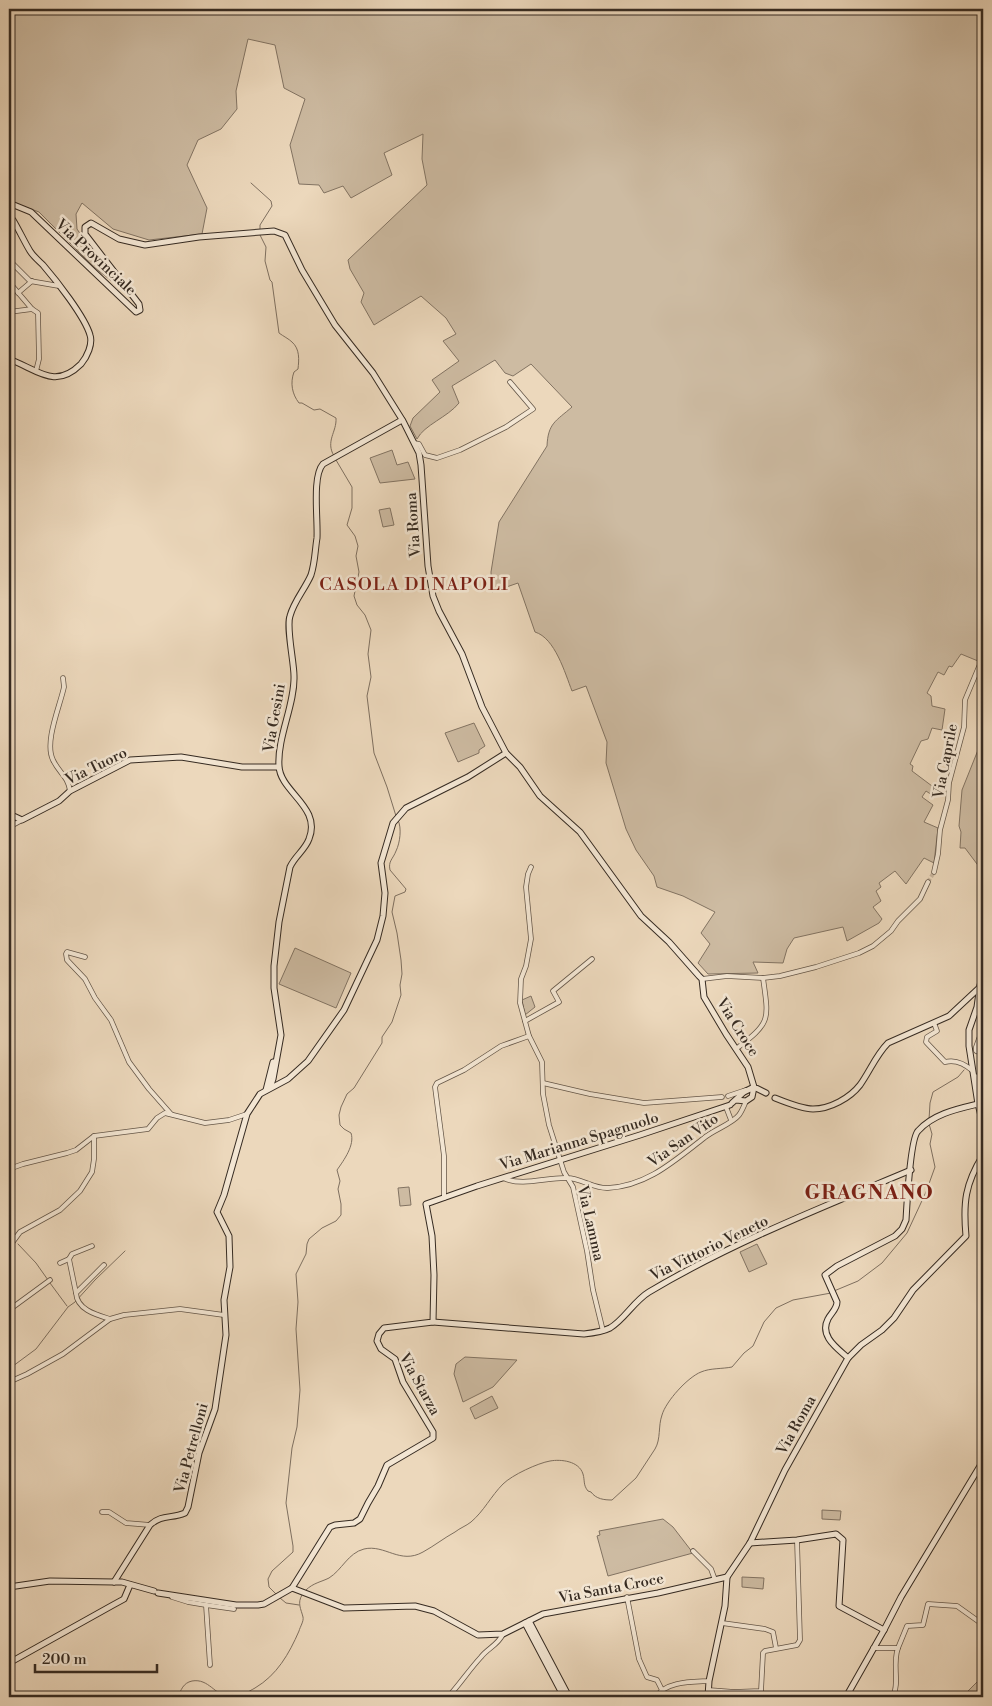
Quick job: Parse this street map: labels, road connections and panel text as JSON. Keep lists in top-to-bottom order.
{
  "streets": {
    "street": [
      "Via Provinciale",
      "Via Roma",
      "Via Gesini",
      "Via Caprile",
      "Via Tuoro",
      "Via Croce",
      "Via San Vito",
      "Via Marianna Spagnuolo",
      "Via Lamma",
      "Via Vittorio Veneto",
      "Via Starza",
      "Via Petrelloni",
      "Via Santa Croce"
    ]
  },
  "crossings": [
    ["Via Provinciale", "Via Roma"],
    ["Via Roma", "Via Gesini"],
    ["Via Roma", "Via Croce"],
    ["Via Roma", "Via Santa Croce"],
    ["Via Gesini", "Via Tuoro"],
    ["Via San Vito", "Via Marianna Spagnuolo"],
    ["Via San Vito", "Via Lamma"],
    ["Via Marianna Spagnuolo", "Via Lamma"],
    ["Via Lamma", "Via Vittorio Veneto"]
  ],
  "districts": ["CASOLA DI NAPOLI", "GRAGNANO"],
  "scale_bar": "200 m"
}
